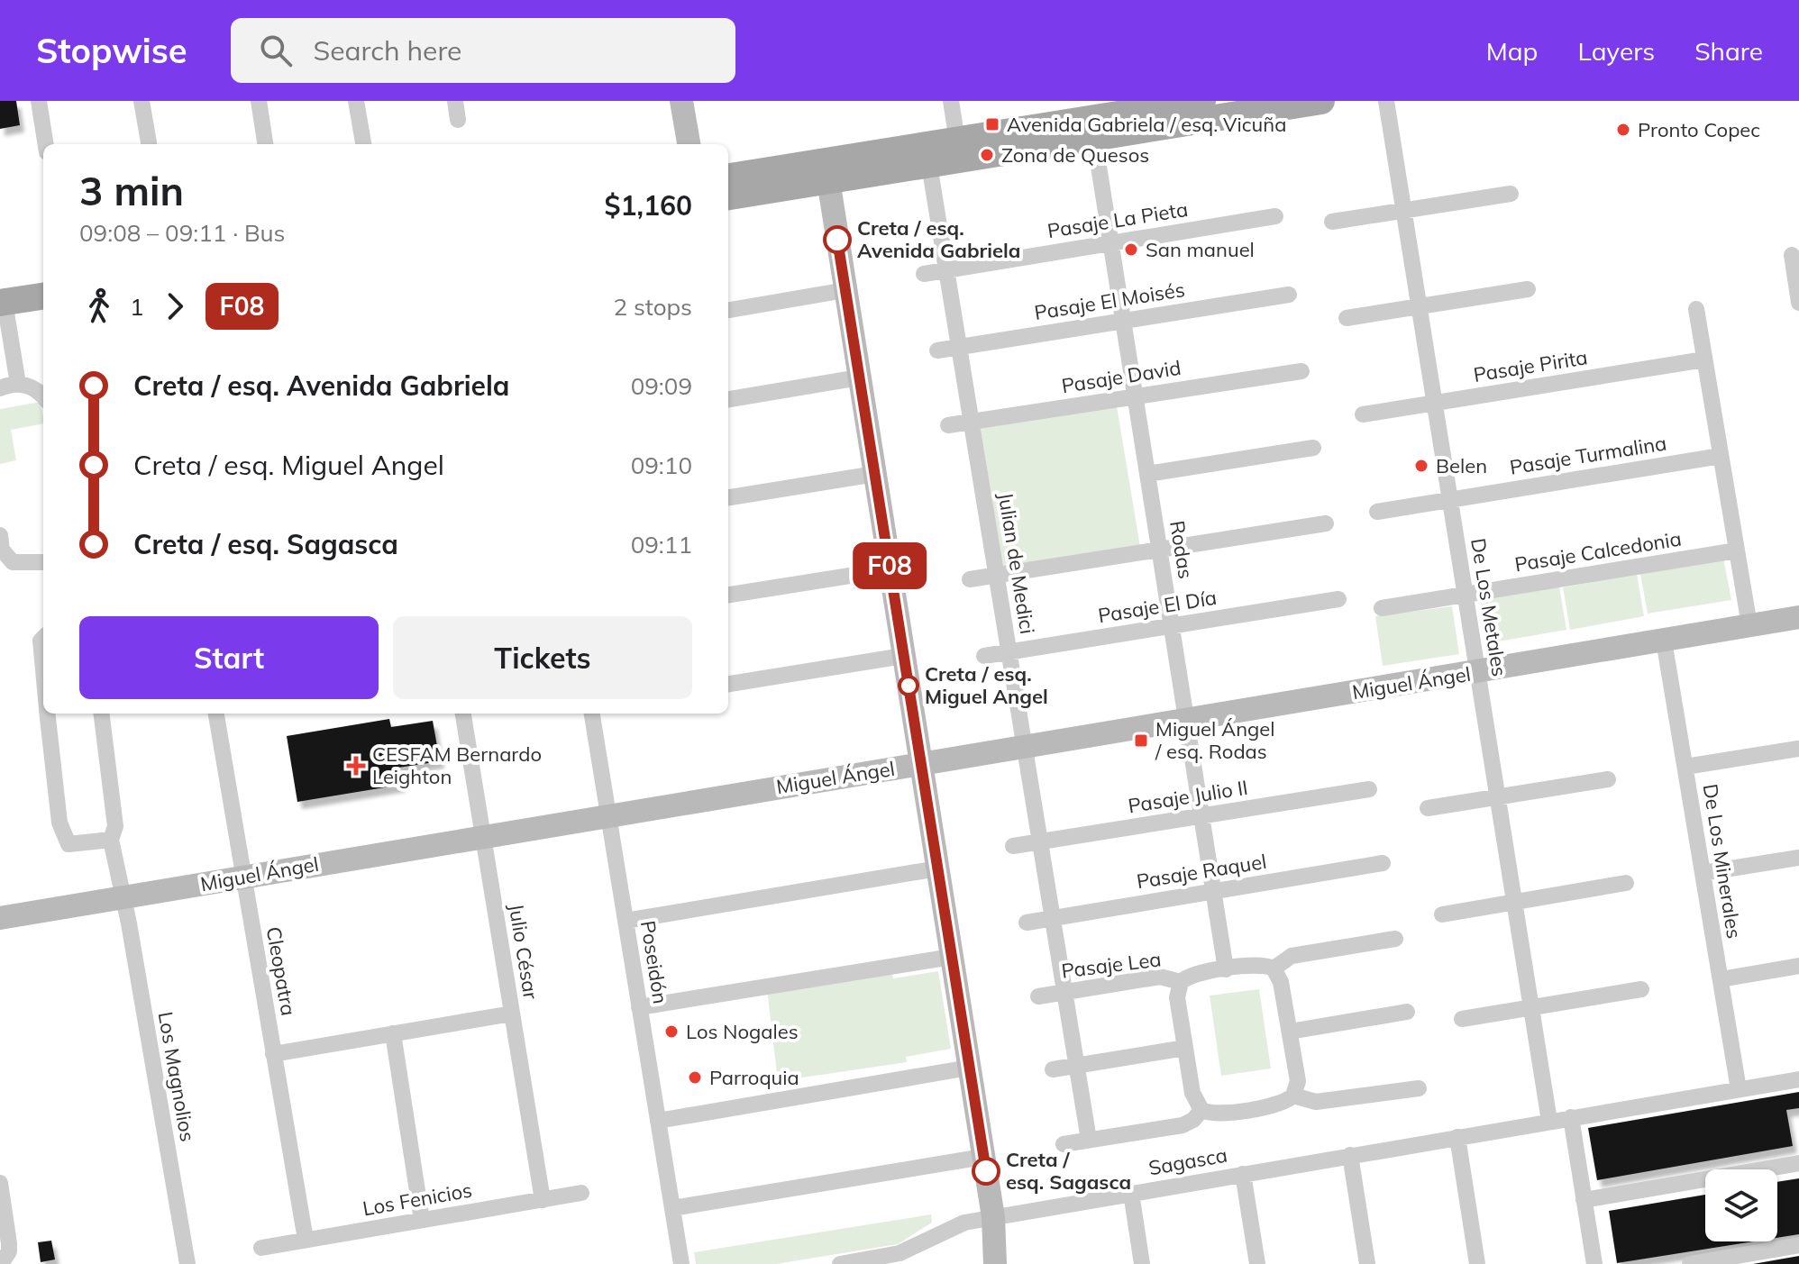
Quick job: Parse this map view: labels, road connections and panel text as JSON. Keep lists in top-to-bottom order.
{
  "streets": {
    "street": [
      "Pasaje La Pieta",
      "Pasaje El Moisés",
      "Pasaje Pirita",
      "Pasaje David",
      "Pasaje Turmalina",
      "Rodas",
      "Pasaje Calcedonia",
      "Julian de Medici",
      "Pasaje El Día",
      "De Los Metales",
      "Miguel Ángel",
      "Pasaje Julio II",
      "De Los Minerales",
      "Pasaje Raquel",
      "Julio César",
      "Poseidón",
      "Pasaje Lea",
      "Cleopatra",
      "Los Magnolios",
      "Sagasca",
      "Los Fenicios"
    ]
  },
  "crossings": [
    ["Pasaje La Pieta", "Rodas"],
    ["Pasaje La Pieta", "Julian de Medici"],
    ["Pasaje El Moisés", "Rodas"],
    ["Pasaje El Moisés", "Julian de Medici"],
    ["Pasaje Pirita", "De Los Metales"],
    ["Pasaje David", "Rodas"],
    ["Pasaje David", "Julian de Medici"],
    ["Pasaje Turmalina", "De Los Metales"],
    ["Rodas", "Pasaje El Día"],
    ["Rodas", "Miguel Ángel"],
    ["Rodas", "Pasaje Julio II"],
    ["Rodas", "Pasaje Raquel"],
    ["Rodas", "Pasaje Lea"],
    ["Pasaje Calcedonia", "De Los Metales"],
    ["Julian de Medici", "Pasaje El Día"],
    ["Julian de Medici", "Miguel Ángel"],
    ["Julian de Medici", "Pasaje Julio II"],
    ["Julian de Medici", "Pasaje Raquel"],
    ["Julian de Medici", "Pasaje Lea"],
    ["De Los Metales", "Miguel Ángel"],
    ["De Los Metales", "Sagasca"],
    ["Miguel Ángel", "De Los Minerales"],
    ["Miguel Ángel", "Julio César"],
    ["Miguel Ángel", "Poseidón"],
    ["Miguel Ángel", "Cleopatra"],
    ["Miguel Ángel", "Los Magnolios"],
    ["De Los Minerales", "Sagasca"],
    ["Julio César", "Los Fenicios"],
    ["Cleopatra", "Los Fenicios"]
  ],
  "places": {
    "transit": ["Avenida Gabriela / esq. Vicuña", "Miguel Ángel / esq. Rodas"],
    "other": [
      "Pronto Copec",
      "Zona de Quesos",
      "Creta / esq. Avenida Gabriela",
      "San manuel",
      "Belen",
      "Creta / esq. Miguel Angel",
      "Los Nogales",
      "Parroquia",
      "Creta / esq. Sagasca"
    ],
    "health": ["CESFAM Bernardo Leighton"]
  },
  "lines": ["bus line F08"],
  "page": {
    "header": "Stopwise",
    "search": "Search here",
    "nav": ["Map", "Layers", "Share"],
    "on_map": "F08",
    "heading": ["3 min", "09:08 – 09:11 · Bus", "$1,160"],
    "legs": ["1", "F08", "2 stops"],
    "list": [
      {
        "name": "Creta / esq. Avenida Gabriela",
        "value": "09:09"
      },
      {
        "name": "Creta / esq. Miguel Angel",
        "value": "09:10"
      },
      {
        "name": "Creta / esq. Sagasca",
        "value": "09:11"
      }
    ],
    "buttons": ["Start", "Tickets"]
  }
}
